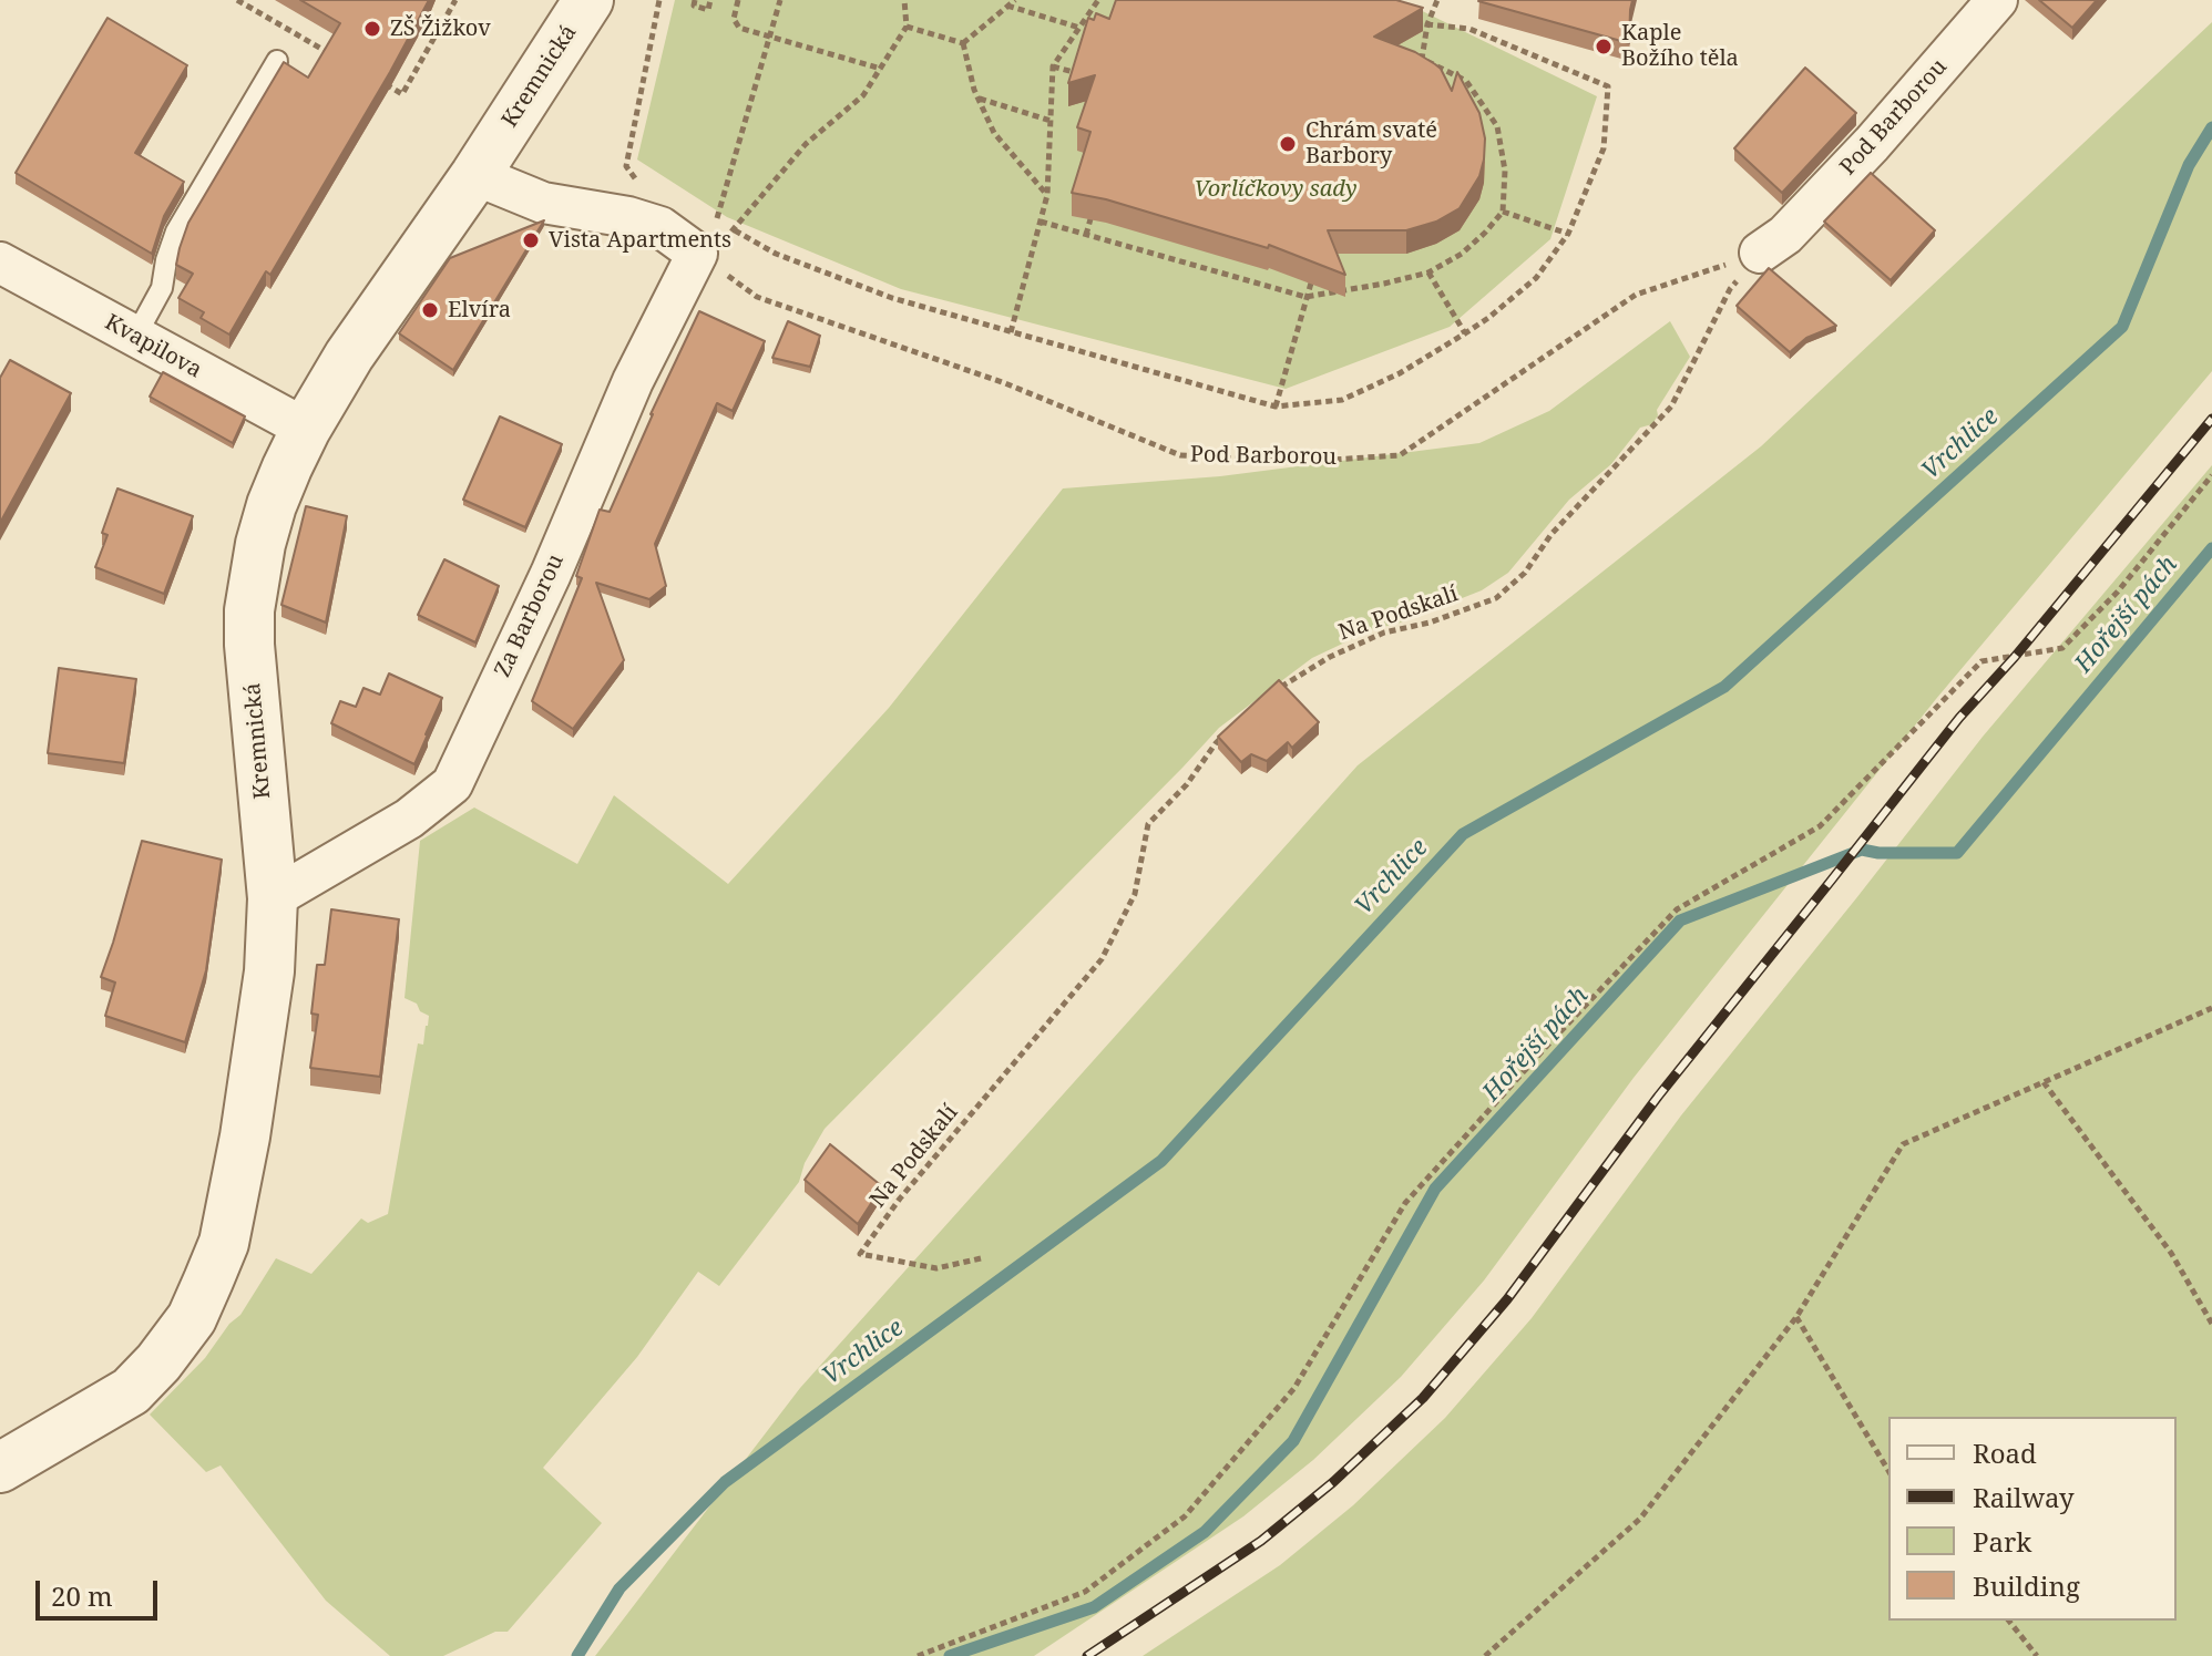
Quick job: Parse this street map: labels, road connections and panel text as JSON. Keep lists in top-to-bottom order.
{
  "streets": {
    "street": [
      "Kremnická",
      "Pod Barborou",
      "Kvapilova",
      "Za Barborou"
    ],
    "path": ["Na Podskalí"]
  },
  "crossings": [
    ["Kremnická", "Kvapilova"],
    ["Kremnická", "Za Barborou"],
    ["Pod Barborou", "Na Podskalí"],
    ["Pod Barborou", "Za Barborou"]
  ],
  "water": ["Vrchlice", "Hořejší pách"],
  "parks": ["Vorlíčkovy sady"],
  "places": [
    "ZŠ Žižkov",
    "Kaple Božího těla",
    "Chrám svaté Barbory",
    "Vista Apartments",
    "Elvíra"
  ],
  "legend": [
    "Road",
    "Railway",
    "Park",
    "Building"
  ],
  "scale_bar": "20 m"
}
